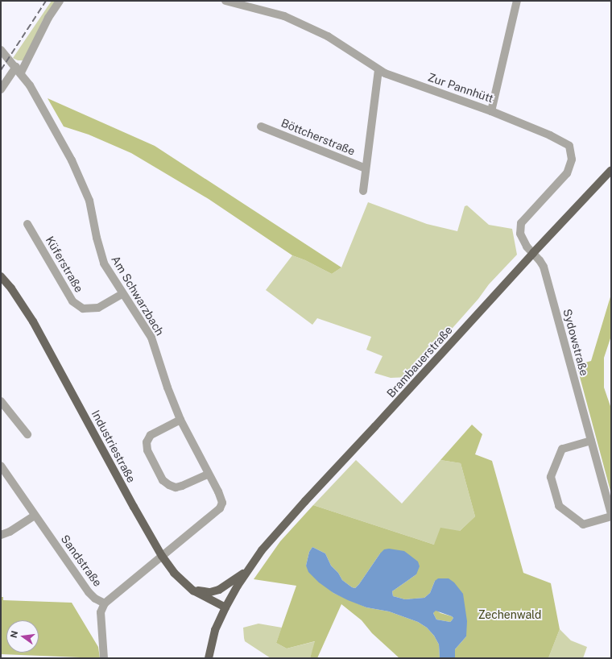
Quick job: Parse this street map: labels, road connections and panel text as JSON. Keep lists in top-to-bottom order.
{
  "streets": {
    "main road": ["Brambauerstraße", "Industriestraße"],
    "street": [
      "Zur Pannhütt",
      "Böttcherstraße",
      "Küferstraße",
      "Am Schwarzbach",
      "Sydowstraße",
      "Sandstraße"
    ]
  },
  "crossings": [
    ["Zur Pannhütt", "Böttcherstraße"],
    ["Zur Pannhütt", "Sydowstraße"],
    ["Zur Pannhütt", "Brambauerstraße"],
    ["Küferstraße", "Am Schwarzbach"],
    ["Am Schwarzbach", "Industriestraße"],
    ["Am Schwarzbach", "Sandstraße"],
    ["Sydowstraße", "Brambauerstraße"],
    ["Brambauerstraße", "Industriestraße"],
    ["Industriestraße", "Sandstraße"]
  ],
  "parks": ["Zechenwald"],
  "north": "left"
}
